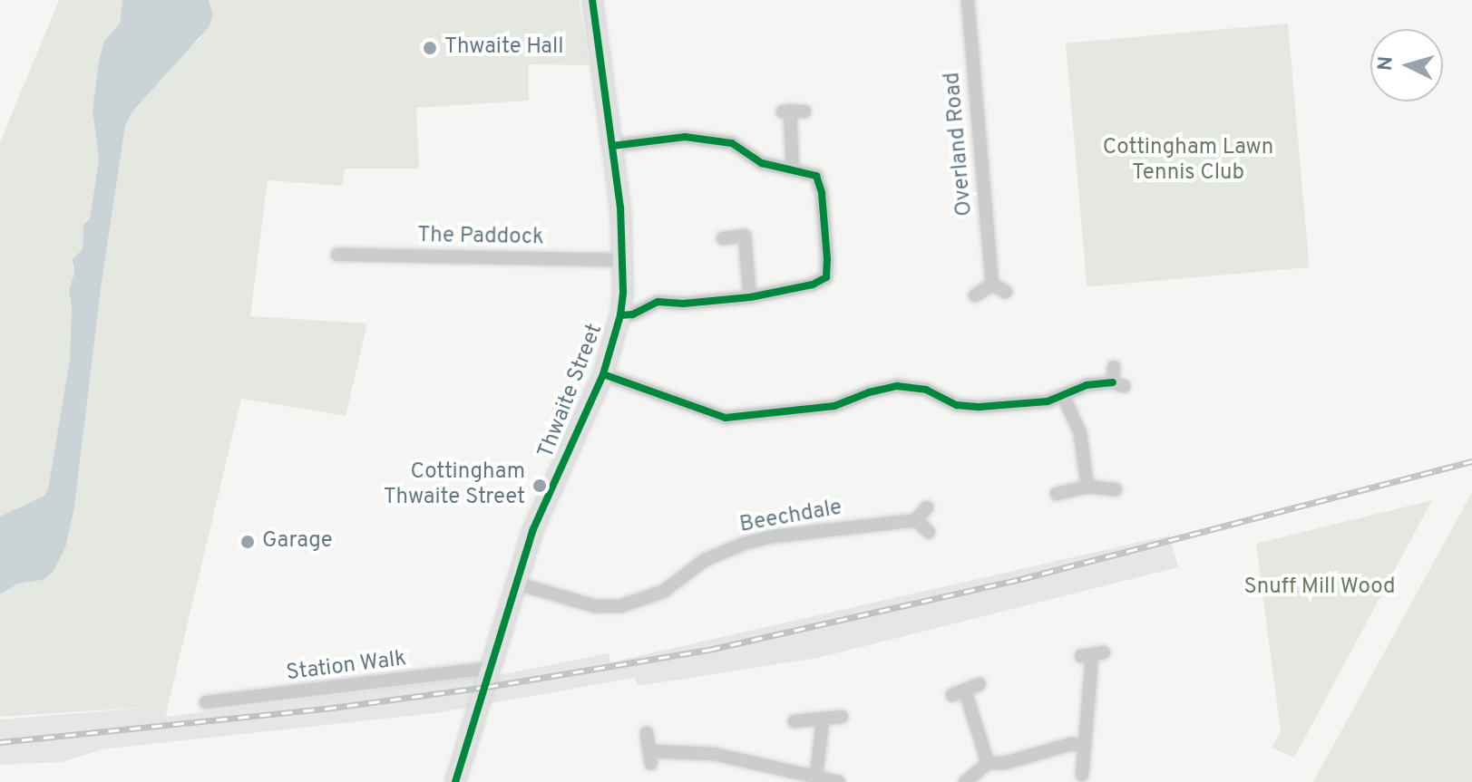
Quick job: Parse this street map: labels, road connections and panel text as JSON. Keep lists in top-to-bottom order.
{
  "streets": {
    "main road": ["Thwaite Street"],
    "street": [
      "Overland Road",
      "The Paddock",
      "Beechdale",
      "Station Walk"
    ]
  },
  "crossings": [
    ["The Paddock", "Thwaite Street"],
    ["Thwaite Street", "Beechdale"],
    ["Thwaite Street", "Station Walk"]
  ],
  "parks": ["Cottingham Lawn Tennis Club", "Snuff Mill Wood"],
  "places": ["Thwaite Hall", "Cottingham Thwaite Street", "Garage"],
  "north": "left"
}
